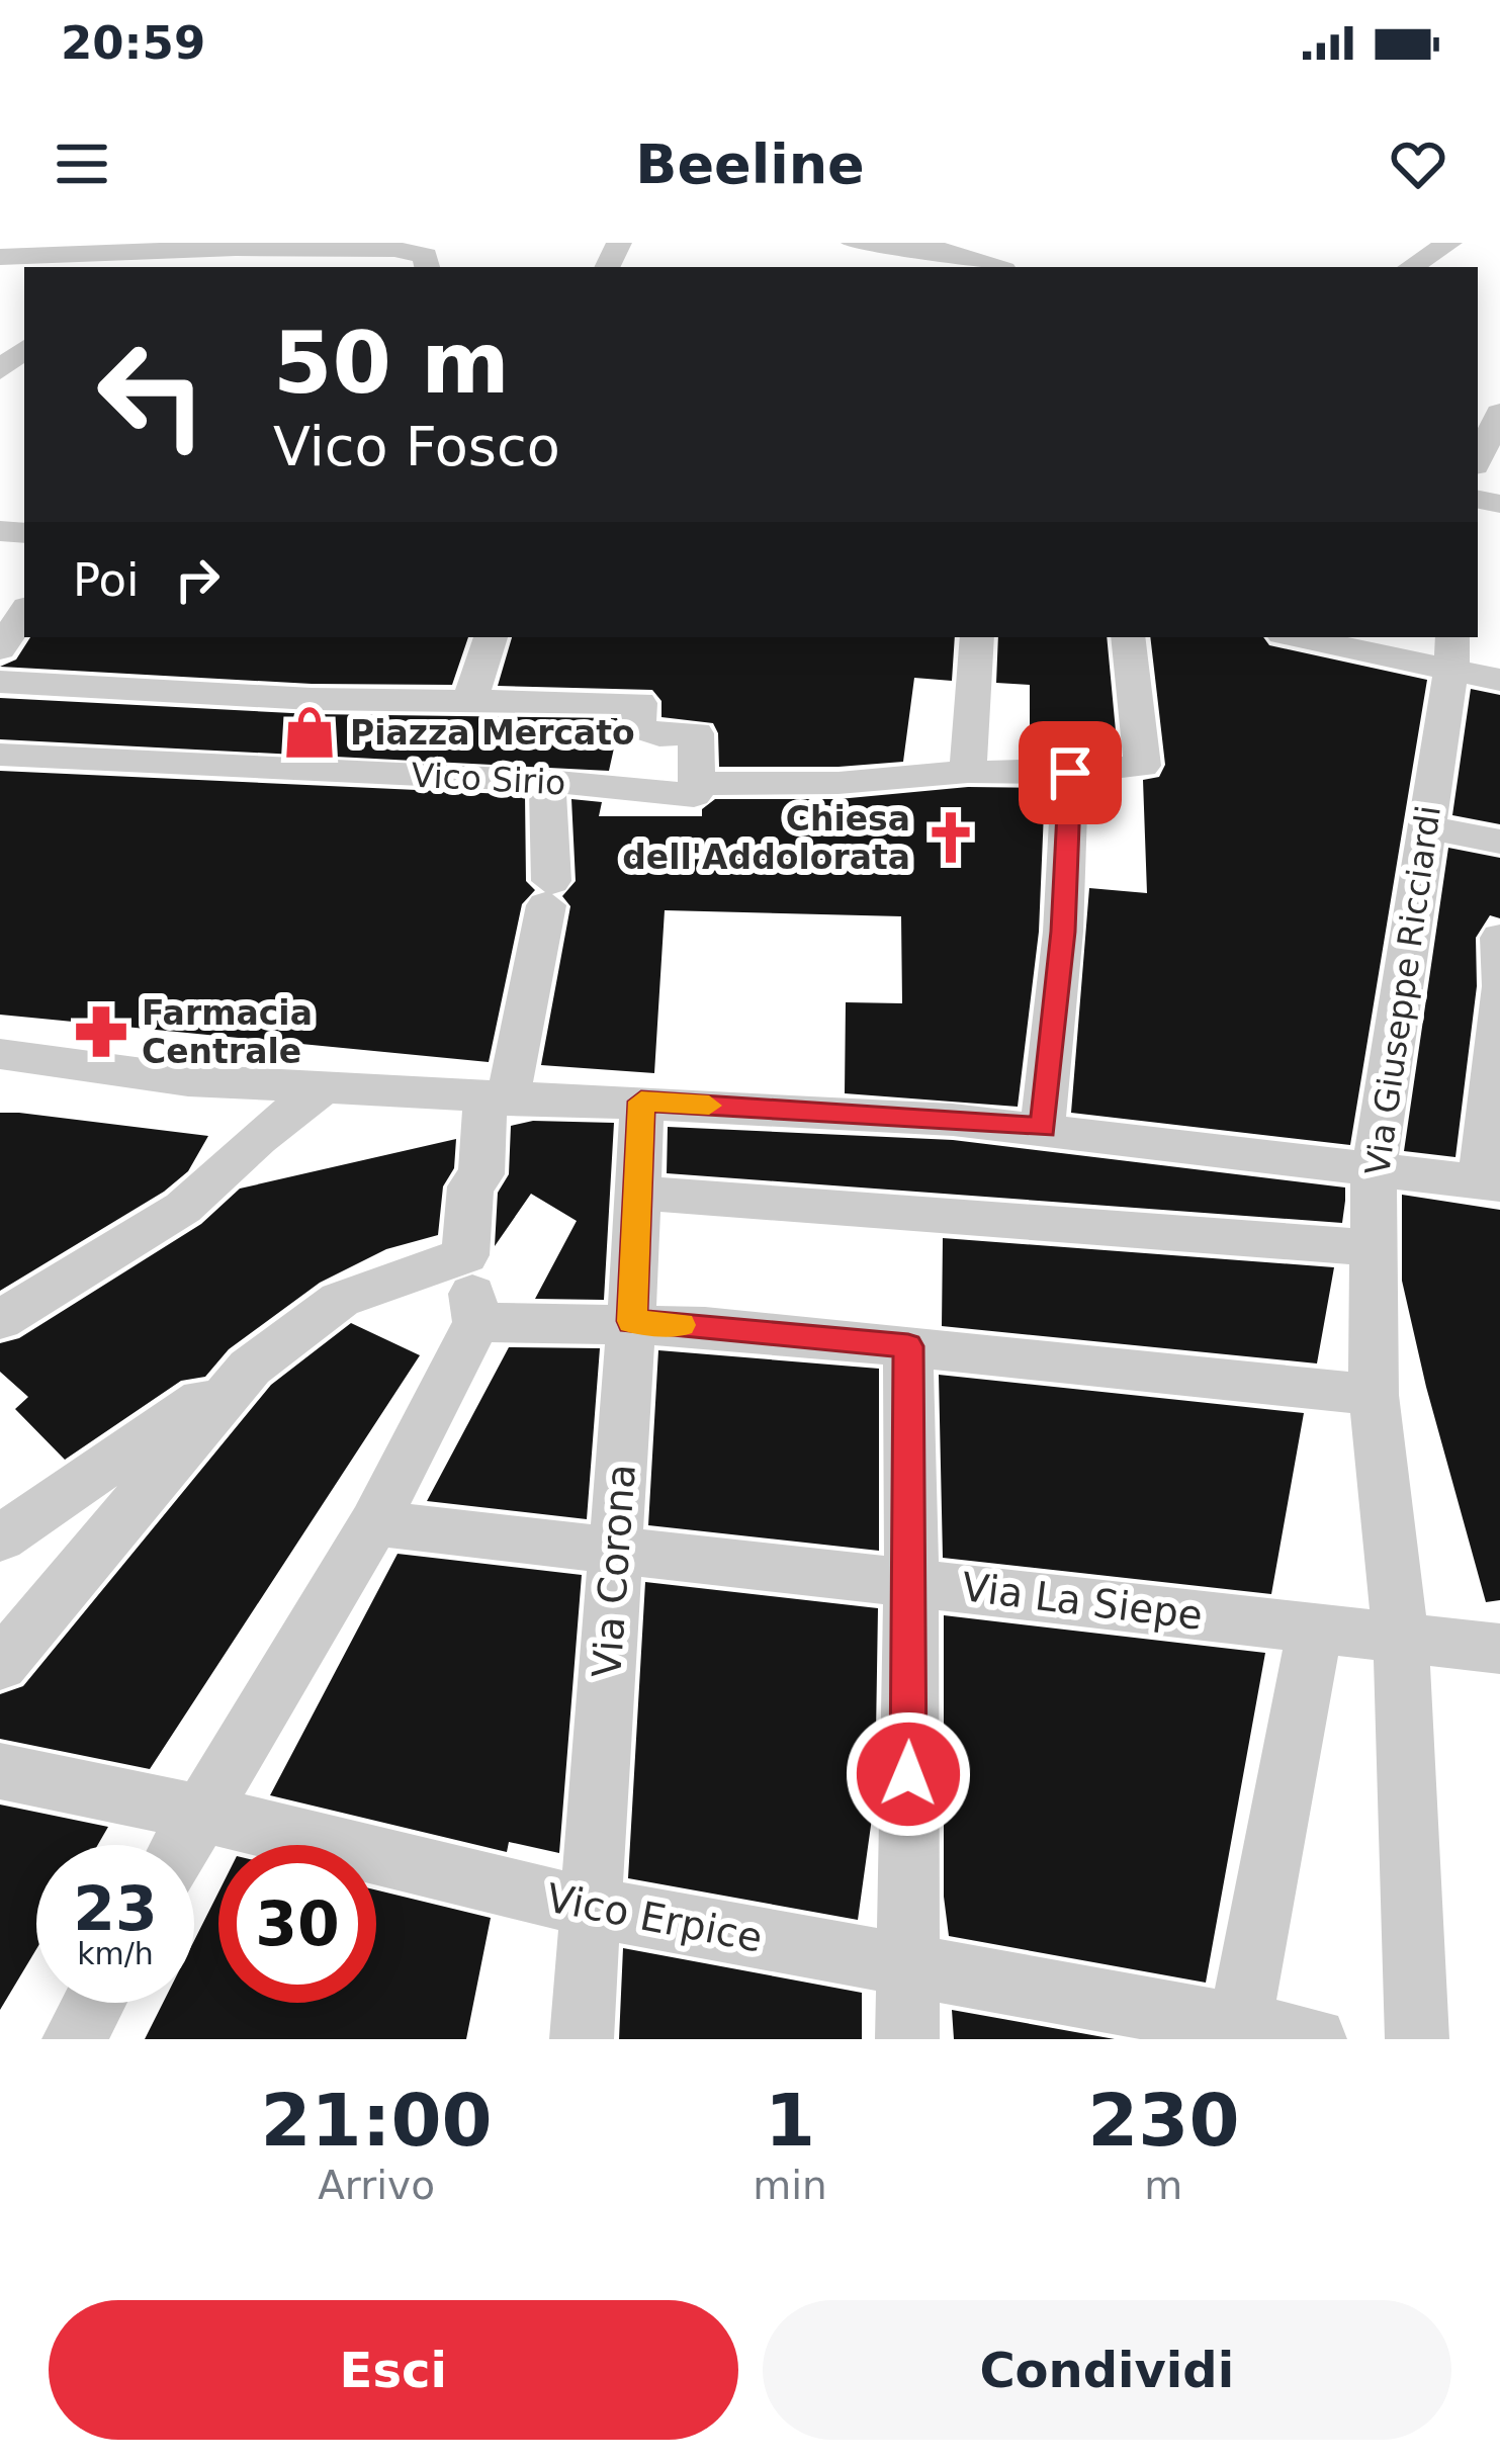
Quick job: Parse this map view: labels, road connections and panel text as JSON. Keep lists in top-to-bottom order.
{
  "streets": {
    "street": [
      "Vico Sirio",
      "Via Giuseppe Ricciardi",
      "Via Corona",
      "Via La Siepe",
      "Vico Erpice"
    ]
  },
  "crossings": [
    ["Via Giuseppe Ricciardi", "Via La Siepe"],
    ["Via Corona", "Via La Siepe"],
    ["Via Corona", "Vico Erpice"]
  ],
  "places": {
    "shop": ["Piazza Mercato"],
    "church": ["Chiesa dell'Addolorata"],
    "pharmacy": ["Farmacia Centrale"]
  },
  "page": {
    "status": "20:59",
    "header": "Beeline",
    "turn": ["50 m", "Vico Fosco"],
    "then": "Poi",
    "speed": "23 km/h",
    "limit": "30",
    "eta": [
      "21:00",
      "Arrivo",
      "1",
      "min",
      "230",
      "m"
    ],
    "buttons": ["Esci", "Condividi"]
  }
}
